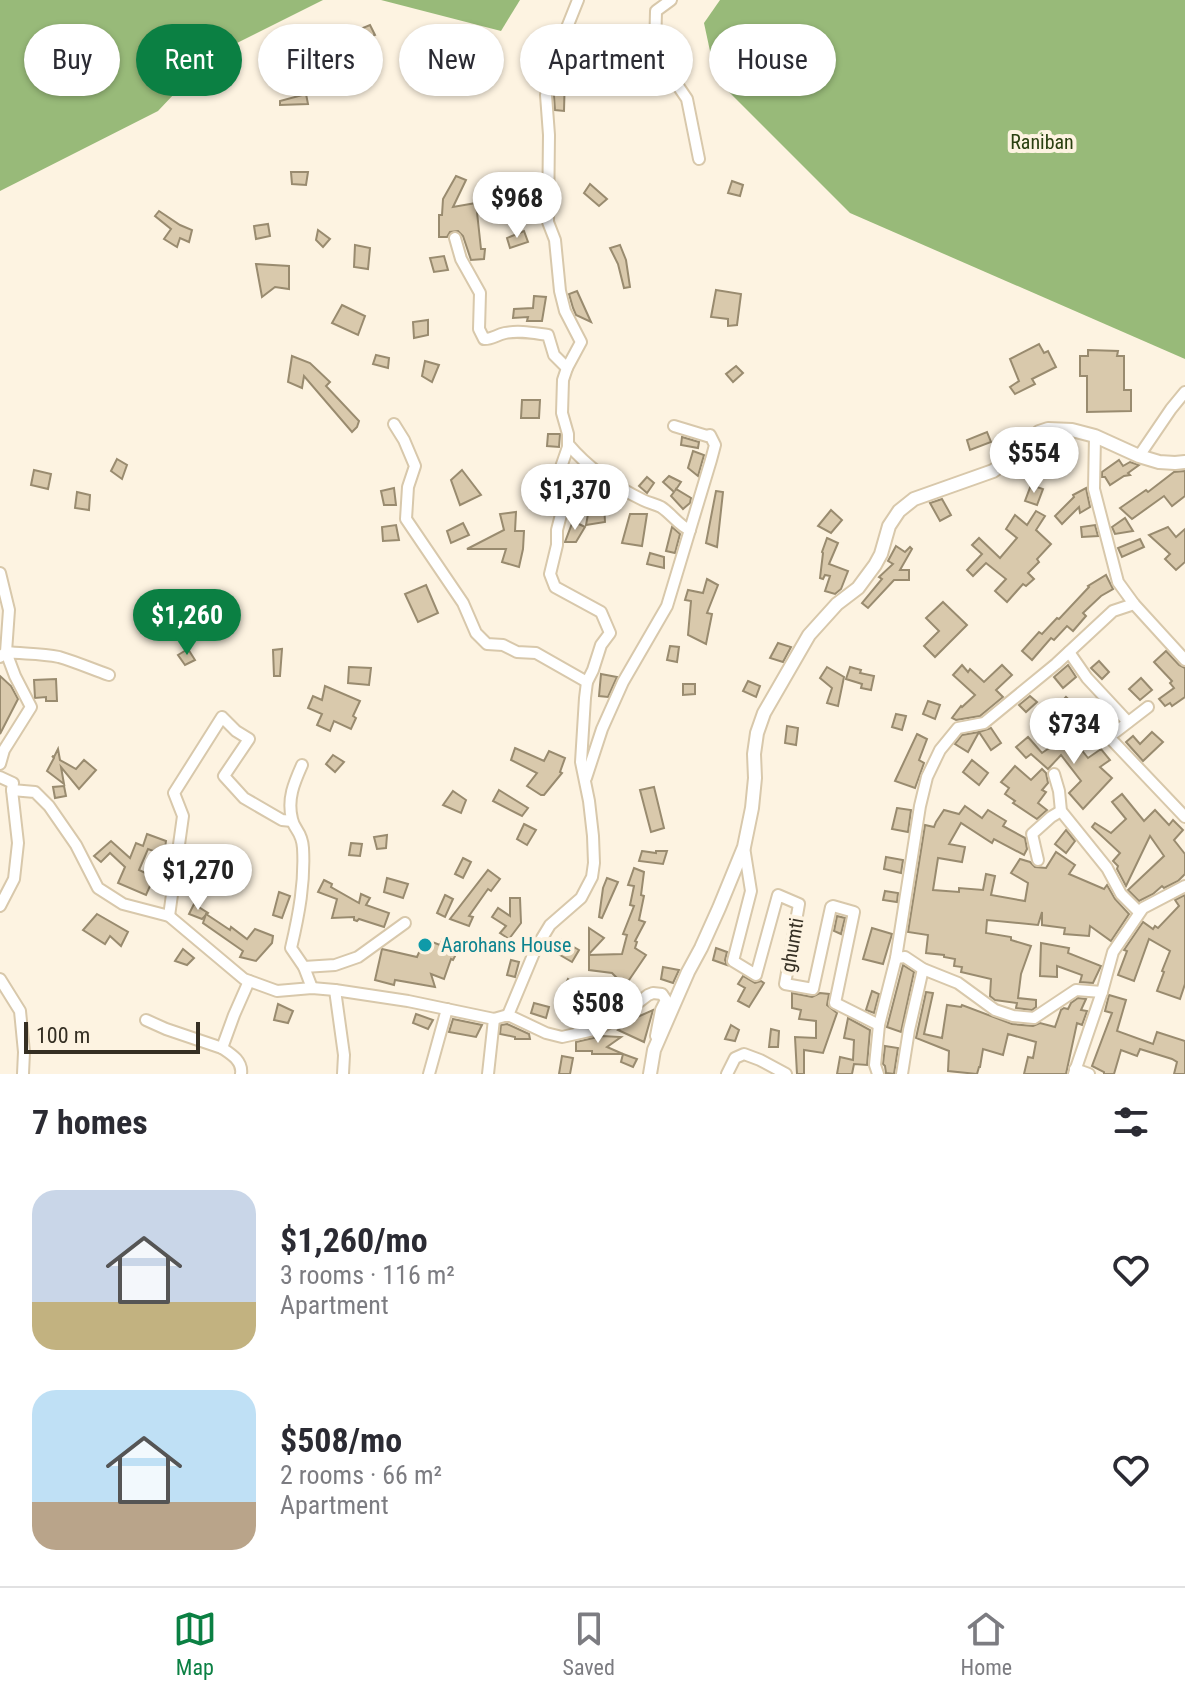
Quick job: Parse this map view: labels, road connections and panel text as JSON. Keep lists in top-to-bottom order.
{
  "streets": {
    "street": ["ghumti"]
  },
  "parks": ["Raniban"],
  "places": ["Aarohans House"],
  "scale_bar": "100 m",
  "page": {
    "chip": [
      "Buy",
      "Rent",
      "Filters",
      "New",
      "Apartment",
      "House"
    ],
    "price": [
      "$968",
      "$554",
      "$1,370",
      "$1,260",
      "$734",
      "$1,270",
      "$508"
    ],
    "scale": "100 m",
    "heading": "7 homes",
    "list": [
      {
        "name": "$1,260/mo",
        "note": "3 rooms · 116 m² · Apartment"
      },
      {
        "name": "$508/mo",
        "note": "2 rooms · 66 m² · Apartment"
      }
    ],
    "tabs": ["Map", "Saved", "Home"]
  }
}
